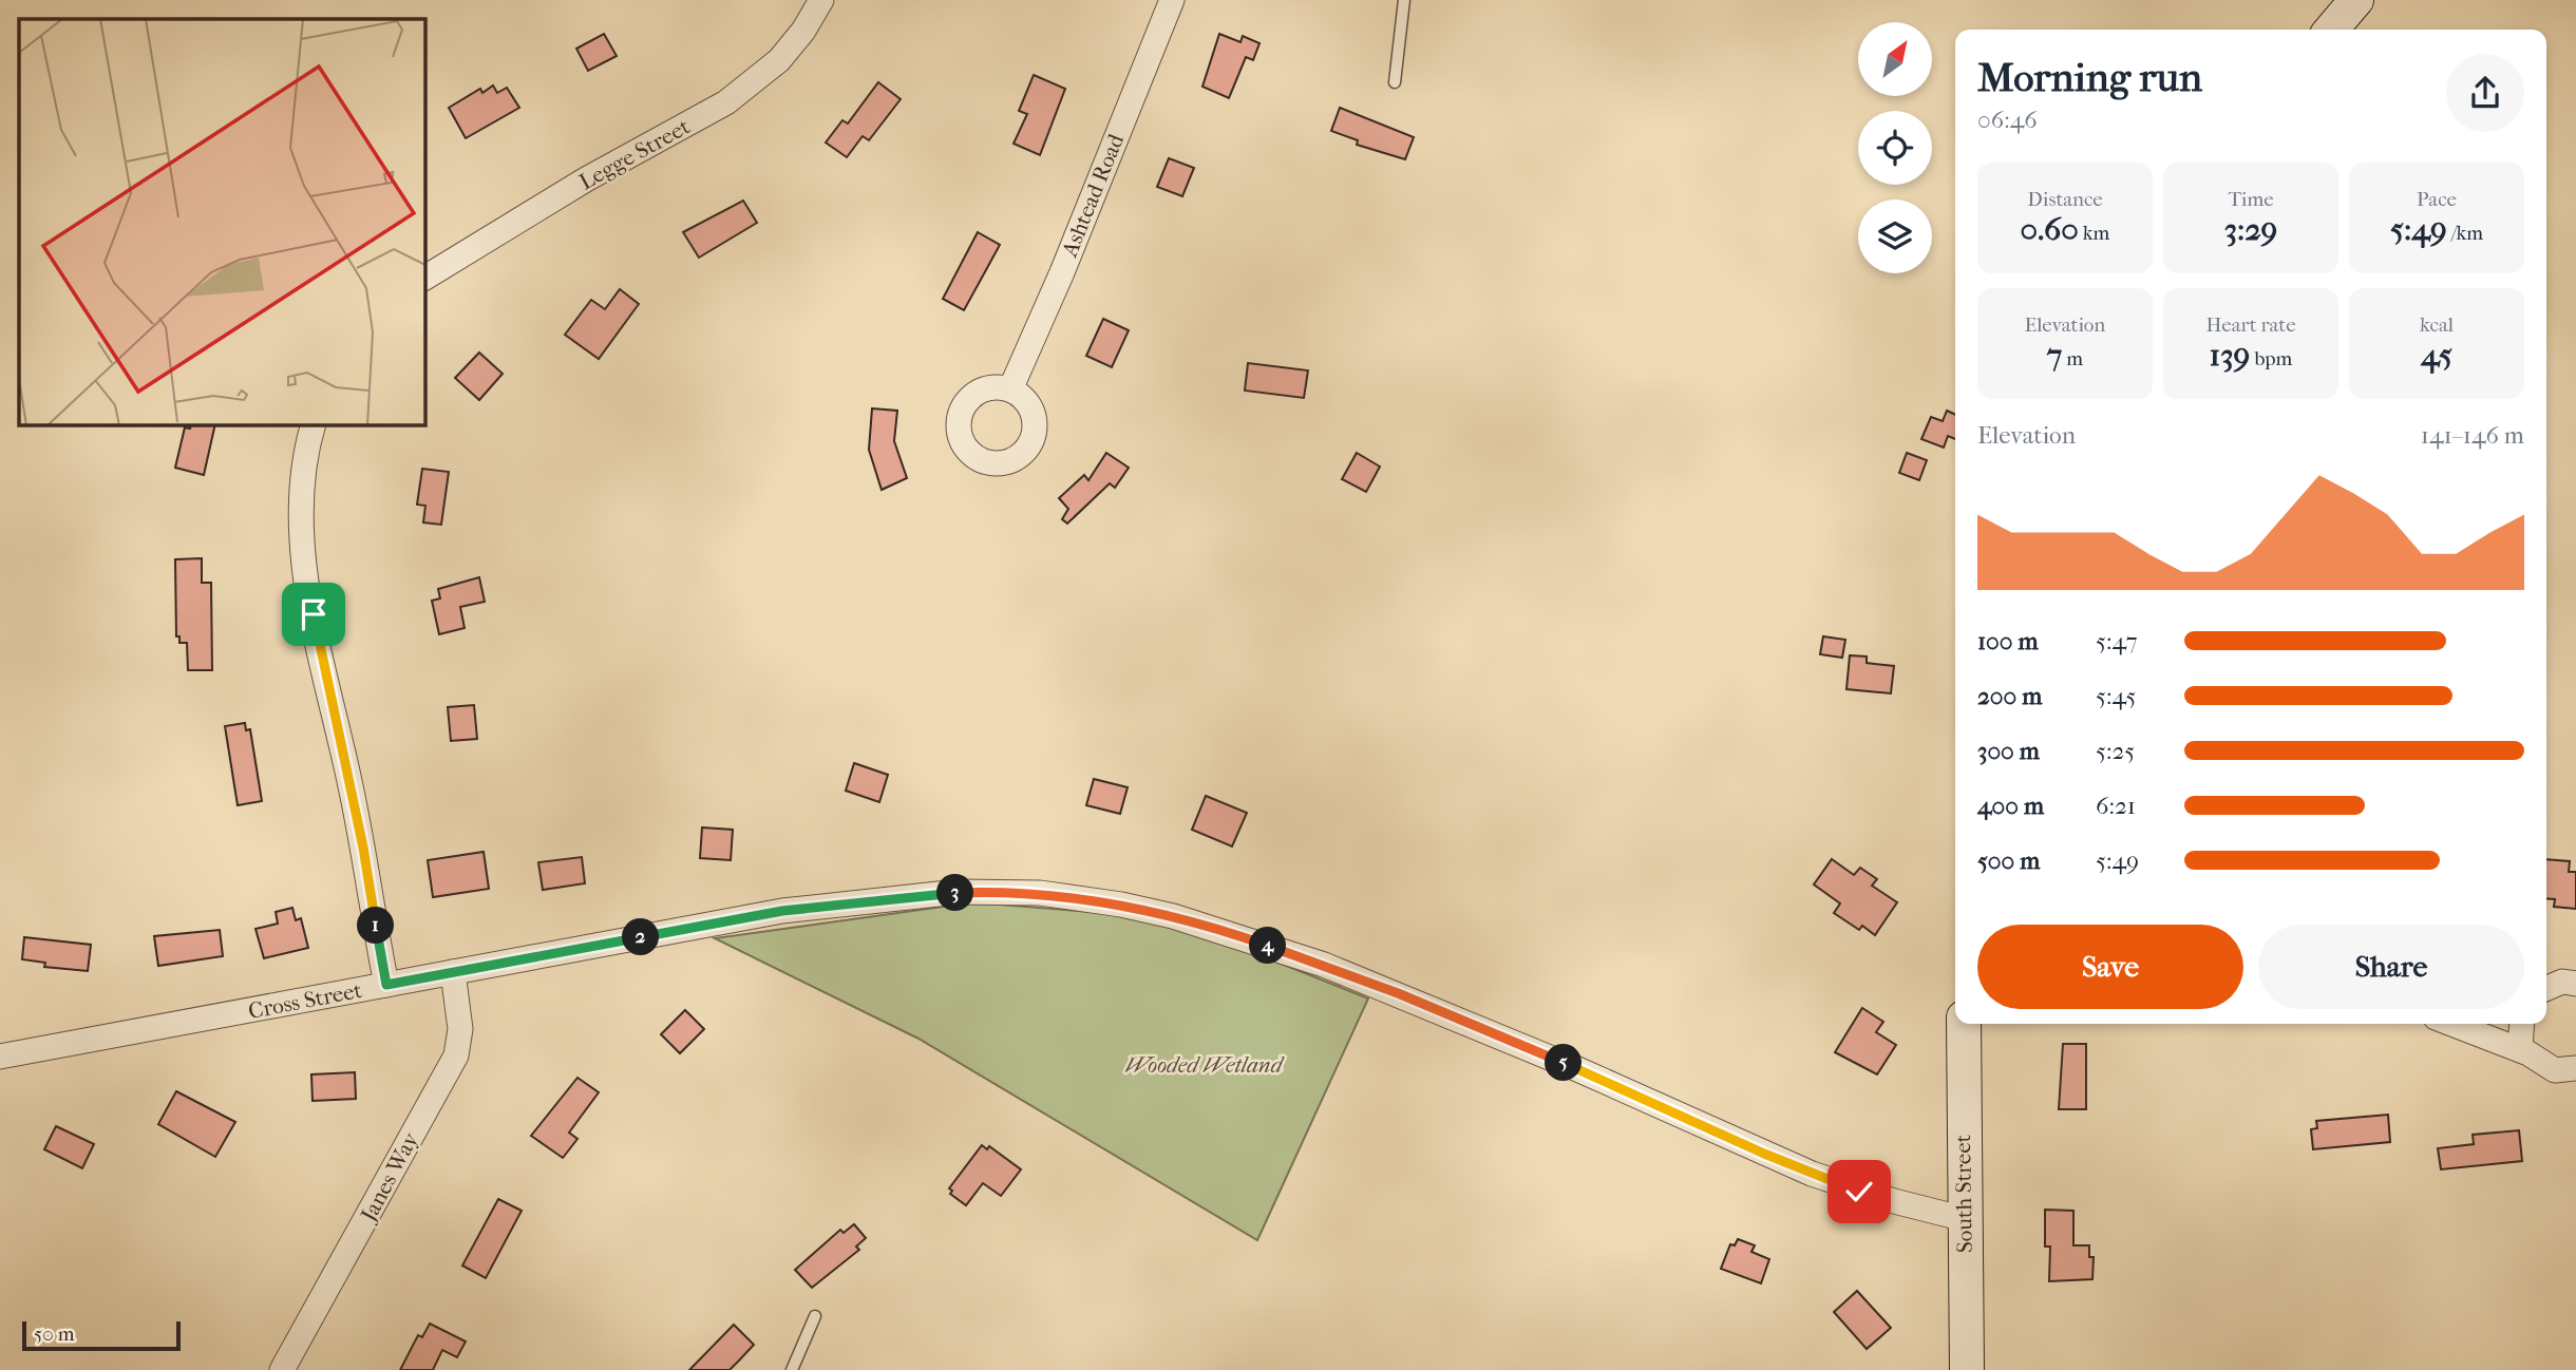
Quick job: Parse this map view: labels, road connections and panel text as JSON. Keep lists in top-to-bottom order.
{
  "streets": {
    "street": [
      "Legge Street",
      "Ashtead Road",
      "Cross Street",
      "Janes Way",
      "South Street"
    ]
  },
  "crossings": [
    ["Cross Street", "Janes Way"],
    ["Cross Street", "South Street"]
  ],
  "parks": ["Wooded Wetland"],
  "scale_bar": "50 m",
  "north": "top right",
  "page": {
    "heading": ["Morning run", "06:46"],
    "stats": [
      ["Distance", "0.60 km"],
      ["Time", "3:29"],
      ["Pace", "5:49 /km"],
      ["Elevation", "7 m"],
      ["Heart rate", "139 bpm"],
      ["kcal", "45"]
    ],
    "chart": ["Elevation", "141–146 m"],
    "list": [
      {
        "name": "100 m",
        "note": "5:47"
      },
      {
        "name": "200 m",
        "note": "5:45"
      },
      {
        "name": "300 m",
        "note": "5:25"
      },
      {
        "name": "400 m",
        "note": "6:21"
      },
      {
        "name": "500 m",
        "note": "5:49"
      }
    ],
    "pins": [
      "3",
      "1",
      "2",
      "4",
      "5"
    ],
    "buttons": ["Save", "Share"],
    "scale": "50 m"
  }
}
